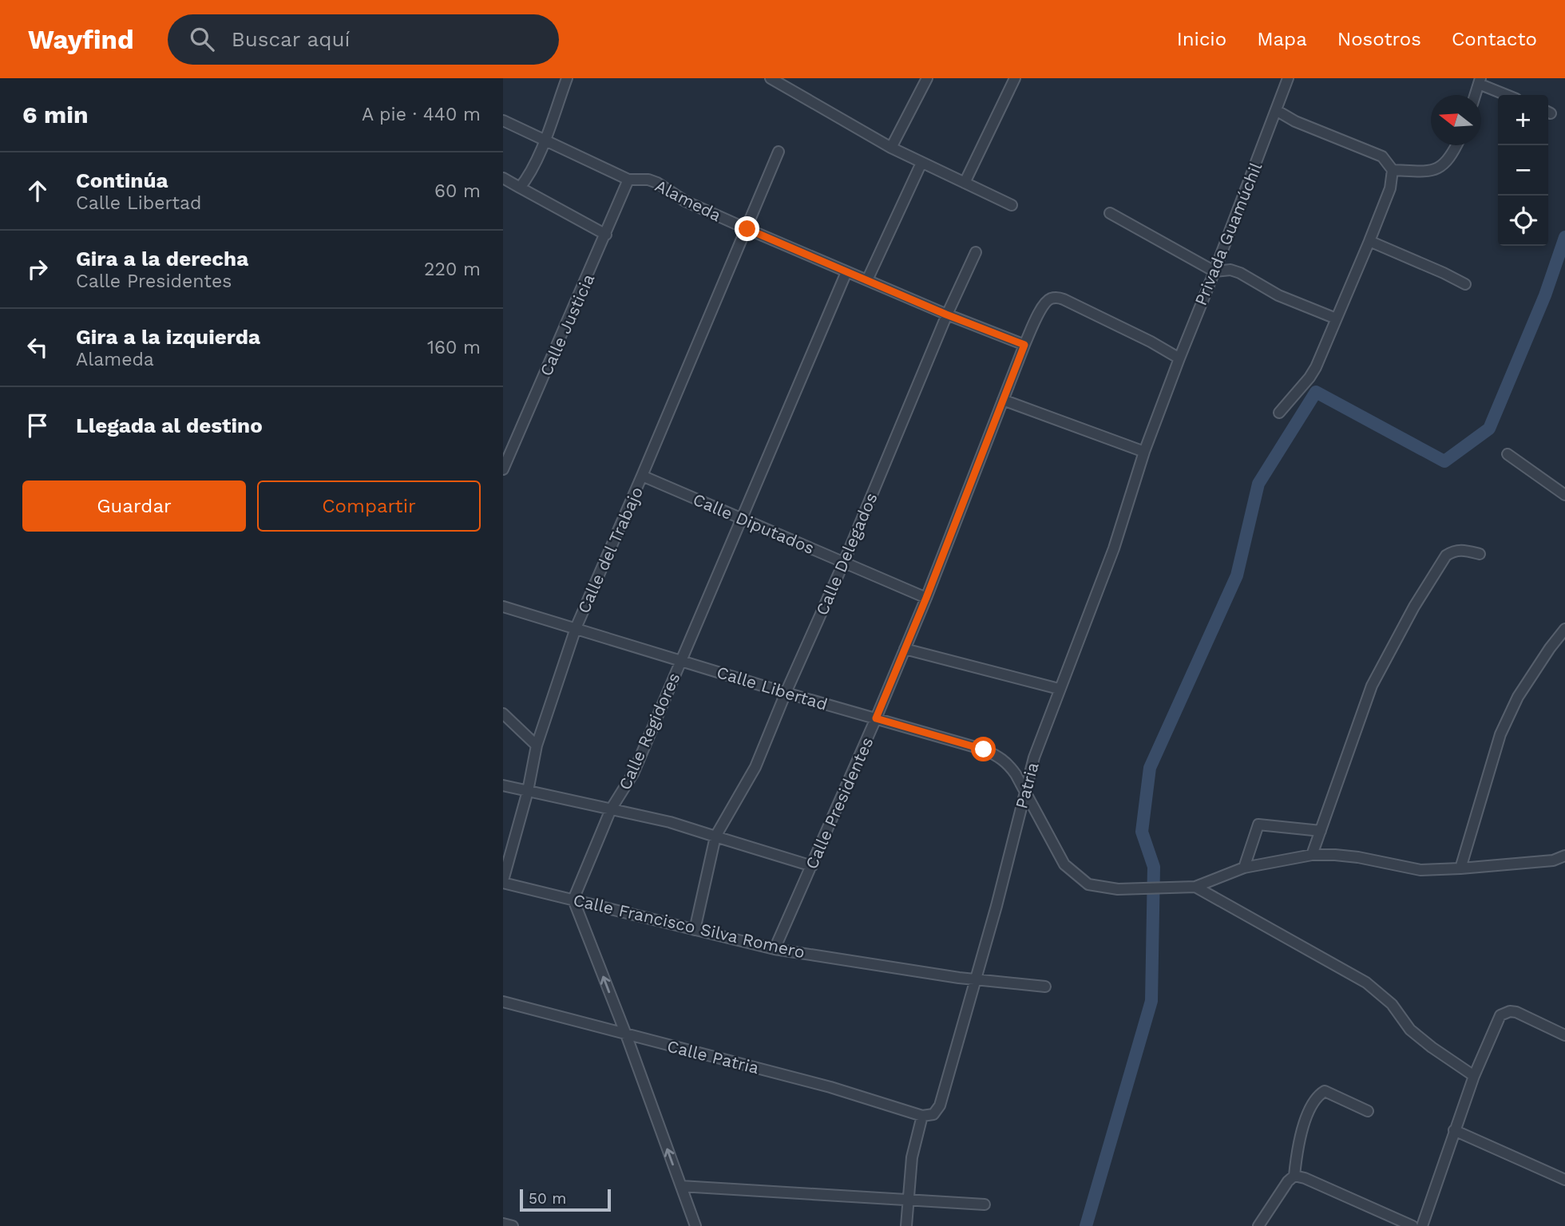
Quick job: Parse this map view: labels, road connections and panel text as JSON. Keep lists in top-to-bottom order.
{
  "streets": {
    "street": [
      "Alameda",
      "Privada Guamúchil",
      "Calle Justicia",
      "Calle Diputados",
      "Calle del Trabajo",
      "Calle Delegados",
      "Calle Libertad",
      "Calle Regidores",
      "Patria",
      "Calle Presidentes",
      "Calle Francisco Silva Romero",
      "Calle Patria"
    ]
  },
  "crossings": [
    ["Alameda", "Calle Justicia"],
    ["Alameda", "Calle del Trabajo"],
    ["Alameda", "Calle Delegados"],
    ["Alameda", "Calle Regidores"],
    ["Alameda", "Calle Presidentes"],
    ["Privada Guamúchil", "Patria"],
    ["Privada Guamúchil", "Calle Presidentes"],
    ["Calle Diputados", "Calle del Trabajo"],
    ["Calle Diputados", "Calle Delegados"],
    ["Calle Diputados", "Calle Regidores"],
    ["Calle Diputados", "Calle Presidentes"],
    ["Calle del Trabajo", "Calle Libertad"],
    ["Calle del Trabajo", "Calle Francisco Silva Romero"],
    ["Calle Delegados", "Calle Libertad"],
    ["Calle Delegados", "Calle Francisco Silva Romero"],
    ["Calle Libertad", "Calle Regidores"],
    ["Calle Libertad", "Patria"],
    ["Calle Libertad", "Calle Presidentes"],
    ["Calle Regidores", "Calle Francisco Silva Romero"],
    ["Patria", "Calle Francisco Silva Romero"],
    ["Patria", "Calle Patria"],
    ["Calle Presidentes", "Calle Francisco Silva Romero"]
  ],
  "scale_bar": "50 m",
  "north": "left",
  "page": {
    "header": "Wayfind",
    "search": "Buscar aquí",
    "nav": [
      "Inicio",
      "Mapa",
      "Nosotros",
      "Contacto"
    ],
    "heading": ["6 min", "A pie · 440 m"],
    "map_buttons": ["+", "−"],
    "list": [
      ["Continúa", "Calle Libertad", "60 m"],
      ["Gira a la derecha", "Calle Presidentes", "220 m"],
      ["Gira a la izquierda", "Alameda", "160 m"],
      "Llegada al destino"
    ],
    "buttons": ["Guardar", "Compartir"],
    "scale": "50 m"
  }
}
